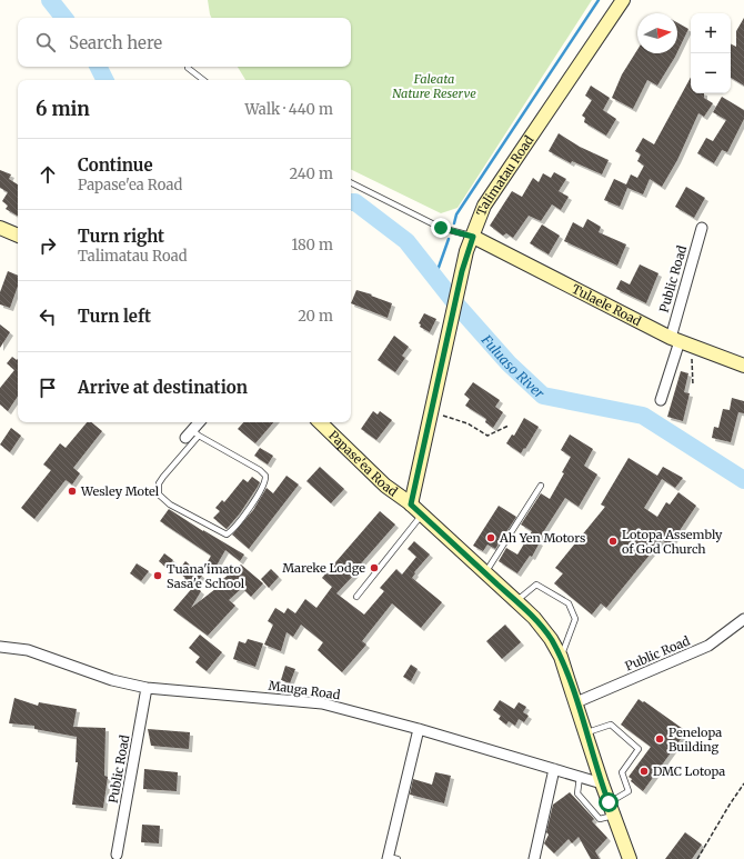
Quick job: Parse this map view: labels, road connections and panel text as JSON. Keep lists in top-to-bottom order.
{
  "streets": {
    "main road": ["Talimatau Road", "Tulaele Road", "Papase'ea Road"],
    "street": ["Public Road", "Mauga Road"]
  },
  "crossings": [
    ["Talimatau Road", "Tulaele Road"],
    ["Talimatau Road", "Papase'ea Road"],
    ["Public Road", "Tulaele Road"],
    ["Public Road", "Papase'ea Road"],
    ["Public Road", "Mauga Road"],
    ["Papase'ea Road", "Mauga Road"]
  ],
  "water": ["Fuluaso River"],
  "parks": ["Faleata Nature Reserve"],
  "places": [
    "Wesley Motel",
    "Ah Yen Motors",
    "Lotopa Assembly of God Church",
    "Mareke Lodge",
    "Tuana'imato Sasa'e School",
    "Penelopa Building",
    "DMC Lotopa"
  ],
  "north": "right",
  "page": {
    "map_buttons": ["+", "−"],
    "search": "Search here",
    "heading": ["6 min", "Walk · 440 m"],
    "list": [
      ["Continue", "Papase'ea Road", "240 m"],
      ["Turn right", "Talimatau Road", "180 m"],
      ["Turn left", "20 m"],
      "Arrive at destination"
    ]
  }
}
